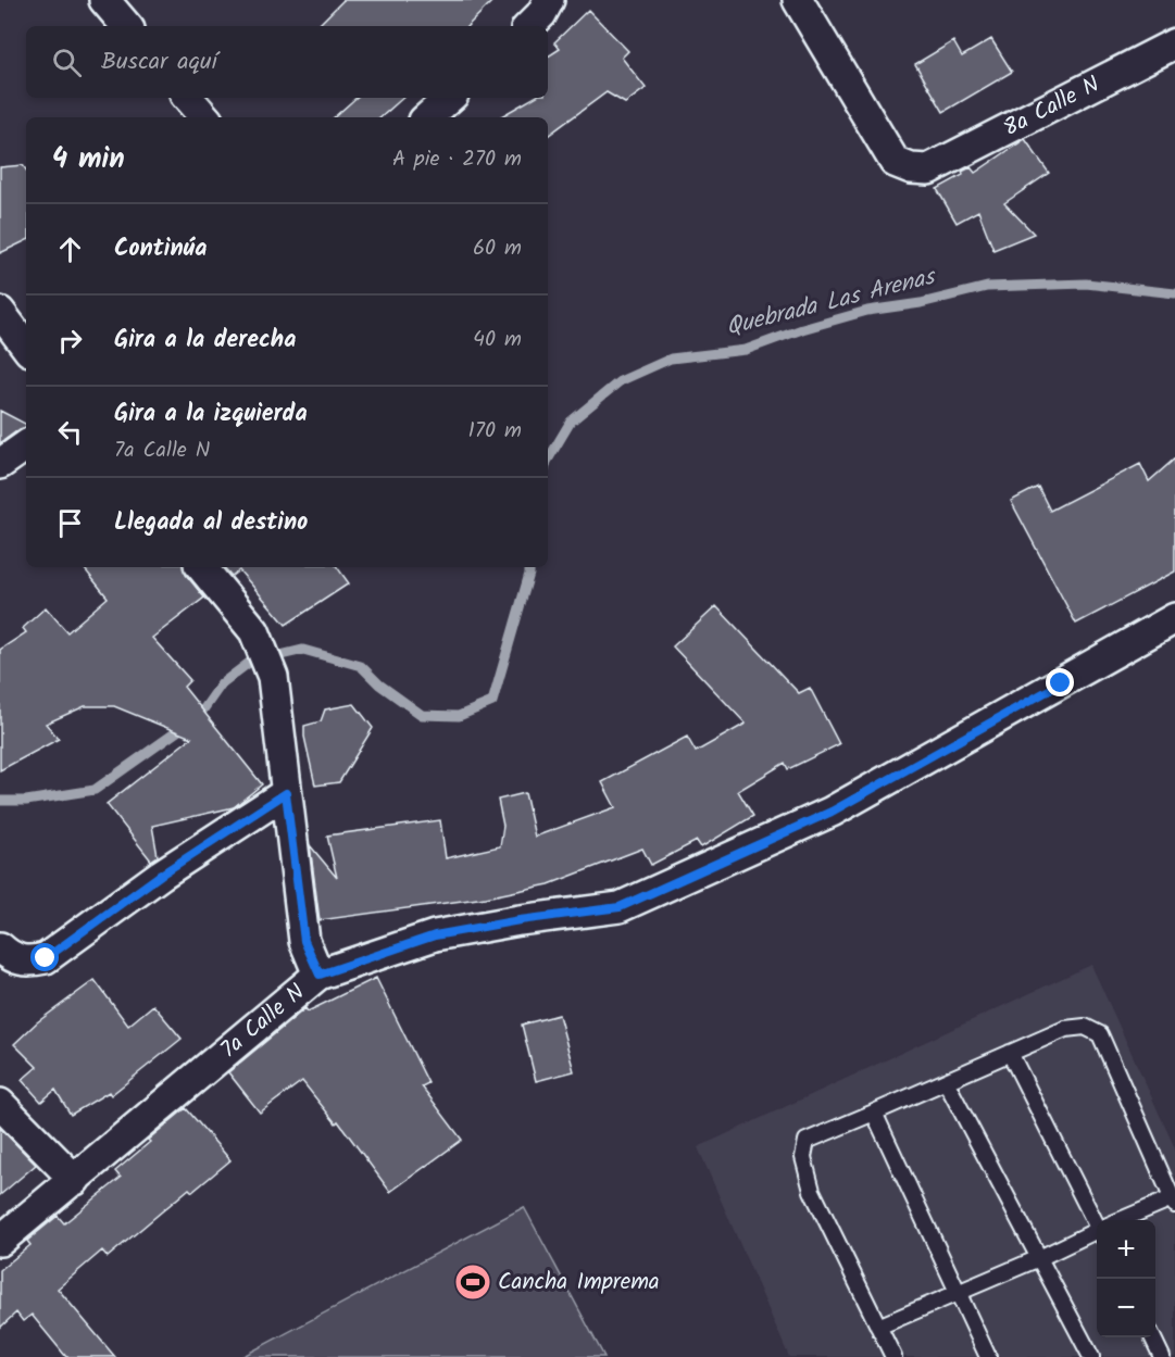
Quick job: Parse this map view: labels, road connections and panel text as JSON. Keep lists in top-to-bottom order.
{
  "streets": {
    "street": ["8a Calle N", "7a Calle N"]
  },
  "water": ["Quebrada Las Arenas"],
  "places": {
    "sports": ["Cancha Imprema"]
  },
  "page": {
    "search": "Buscar aquí",
    "heading": ["4 min", "A pie · 270 m"],
    "list": [
      ["Continúa", "60 m"],
      ["Gira a la derecha", "40 m"],
      ["Gira a la izquierda", "7a Calle N", "170 m"],
      "Llegada al destino"
    ],
    "map_buttons": ["+", "−"]
  }
}
